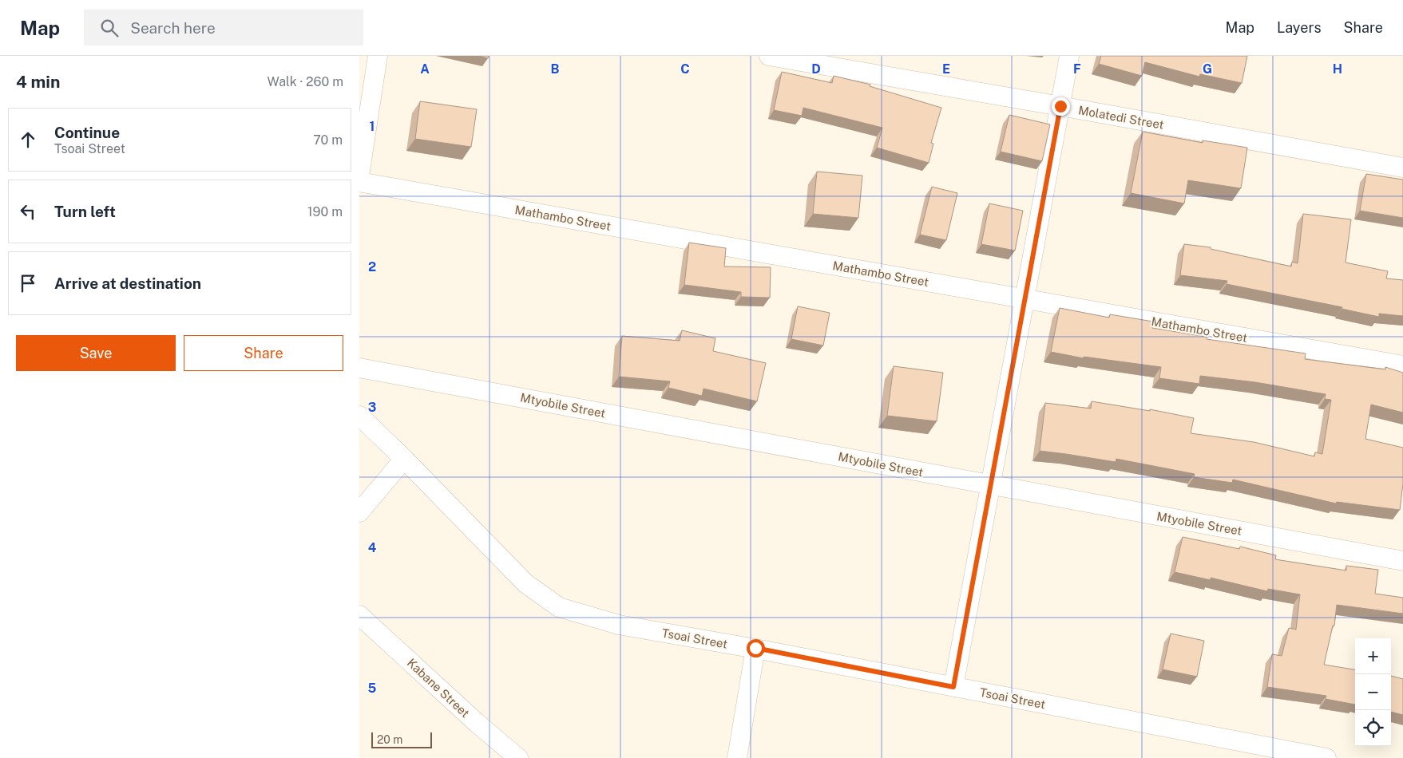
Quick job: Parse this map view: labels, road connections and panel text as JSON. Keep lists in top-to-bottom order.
{
  "streets": {
    "street": [
      "Molatedi Street",
      "Mathambo Street",
      "Mtyobile Street",
      "Tsoai Street",
      "Kabane Street"
    ]
  },
  "scale_bar": "20 m",
  "page": {
    "header": "Map",
    "search": "Search here",
    "nav": ["Map", "Layers", "Share"],
    "heading": ["4 min", "Walk · 260 m"],
    "list": [
      ["Continue", "Tsoai Street", "70 m"],
      ["Turn left", "190 m"],
      "Arrive at destination"
    ],
    "buttons": ["Save", "Share"],
    "map_buttons": ["+", "−"],
    "scale": "20 m"
  },
  "grid": {
    "columns": [
      "A",
      "B",
      "C",
      "D",
      "E",
      "F",
      "G",
      "H"
    ],
    "rows": [
      "1",
      "2",
      "3",
      "4",
      "5"
    ]
  }
}
